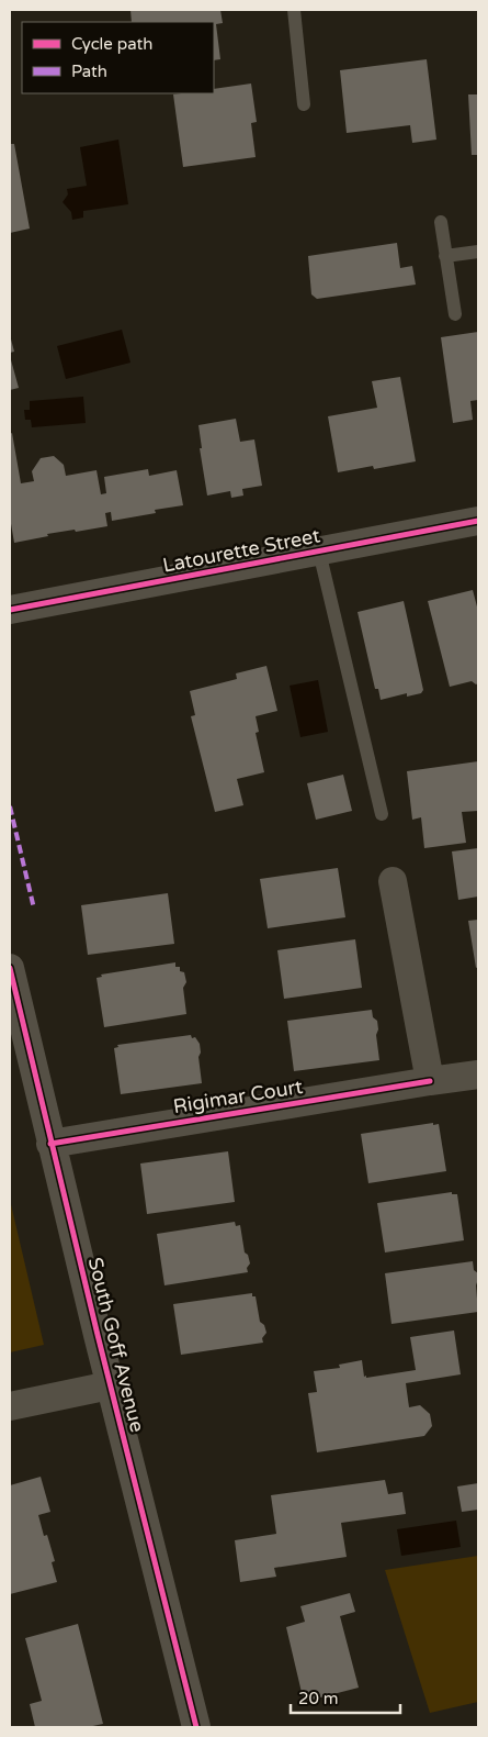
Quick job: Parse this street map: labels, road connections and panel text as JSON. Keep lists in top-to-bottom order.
{
  "streets": {
    "street": ["Latourette Street", "Rigimar Court", "South Goff Avenue"]
  },
  "crossings": [
    ["Rigimar Court", "South Goff Avenue"]
  ],
  "legend": ["Cycle path", "Path"],
  "scale_bar": "20 m"
}
